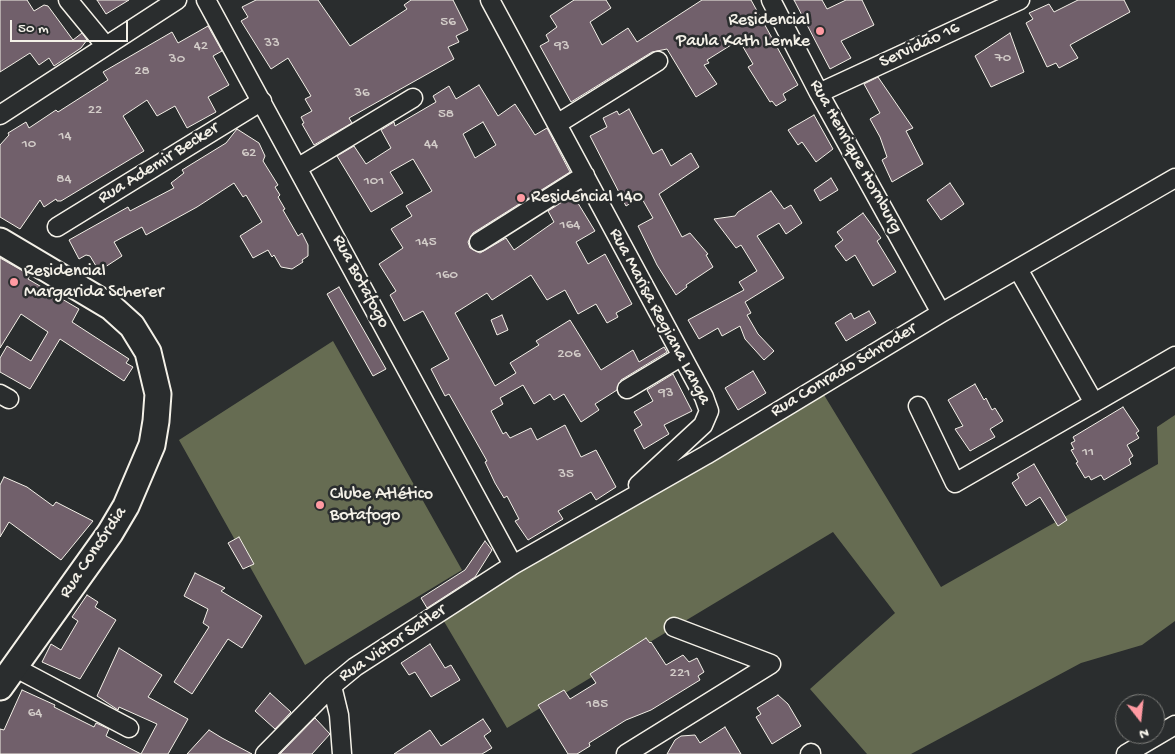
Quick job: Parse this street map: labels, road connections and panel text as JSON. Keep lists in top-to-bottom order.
{
  "streets": {
    "main road": ["Rua Concórdia"],
    "street": [
      "Servidão 16",
      "Rua Henrique Hornburg",
      "Rua Ademir Becker",
      "Rua Botafogo",
      "Rua Marisa Regiana Langa",
      "Rua Conrado Schroder",
      "Rua Victor Satler"
    ]
  },
  "crossings": [
    ["Servidão 16", "Rua Henrique Hornburg"],
    ["Rua Henrique Hornburg", "Rua Conrado Schroder"],
    ["Rua Ademir Becker", "Rua Botafogo"],
    ["Rua Botafogo", "Rua Conrado Schroder"],
    ["Rua Botafogo", "Rua Victor Satler"],
    ["Rua Marisa Regiana Langa", "Rua Conrado Schroder"],
    ["Rua Conrado Schroder", "Rua Victor Satler"]
  ],
  "places": [
    "Residencial Paula Kath Lemke",
    "Residencial 140",
    "Residencial Margarida Scherer",
    "Clube Atlético Botafogo"
  ],
  "house_numbers": [
    "56",
    "33",
    "42",
    "93",
    "70",
    "30",
    "28",
    "36",
    "22",
    "58",
    "14",
    "10",
    "44",
    "62",
    "84",
    "101",
    "164",
    "145",
    "160",
    "206",
    "93",
    "11",
    "35",
    "221",
    "185",
    "64"
  ],
  "scale_bar": "50 m",
  "north": "bottom"
}
